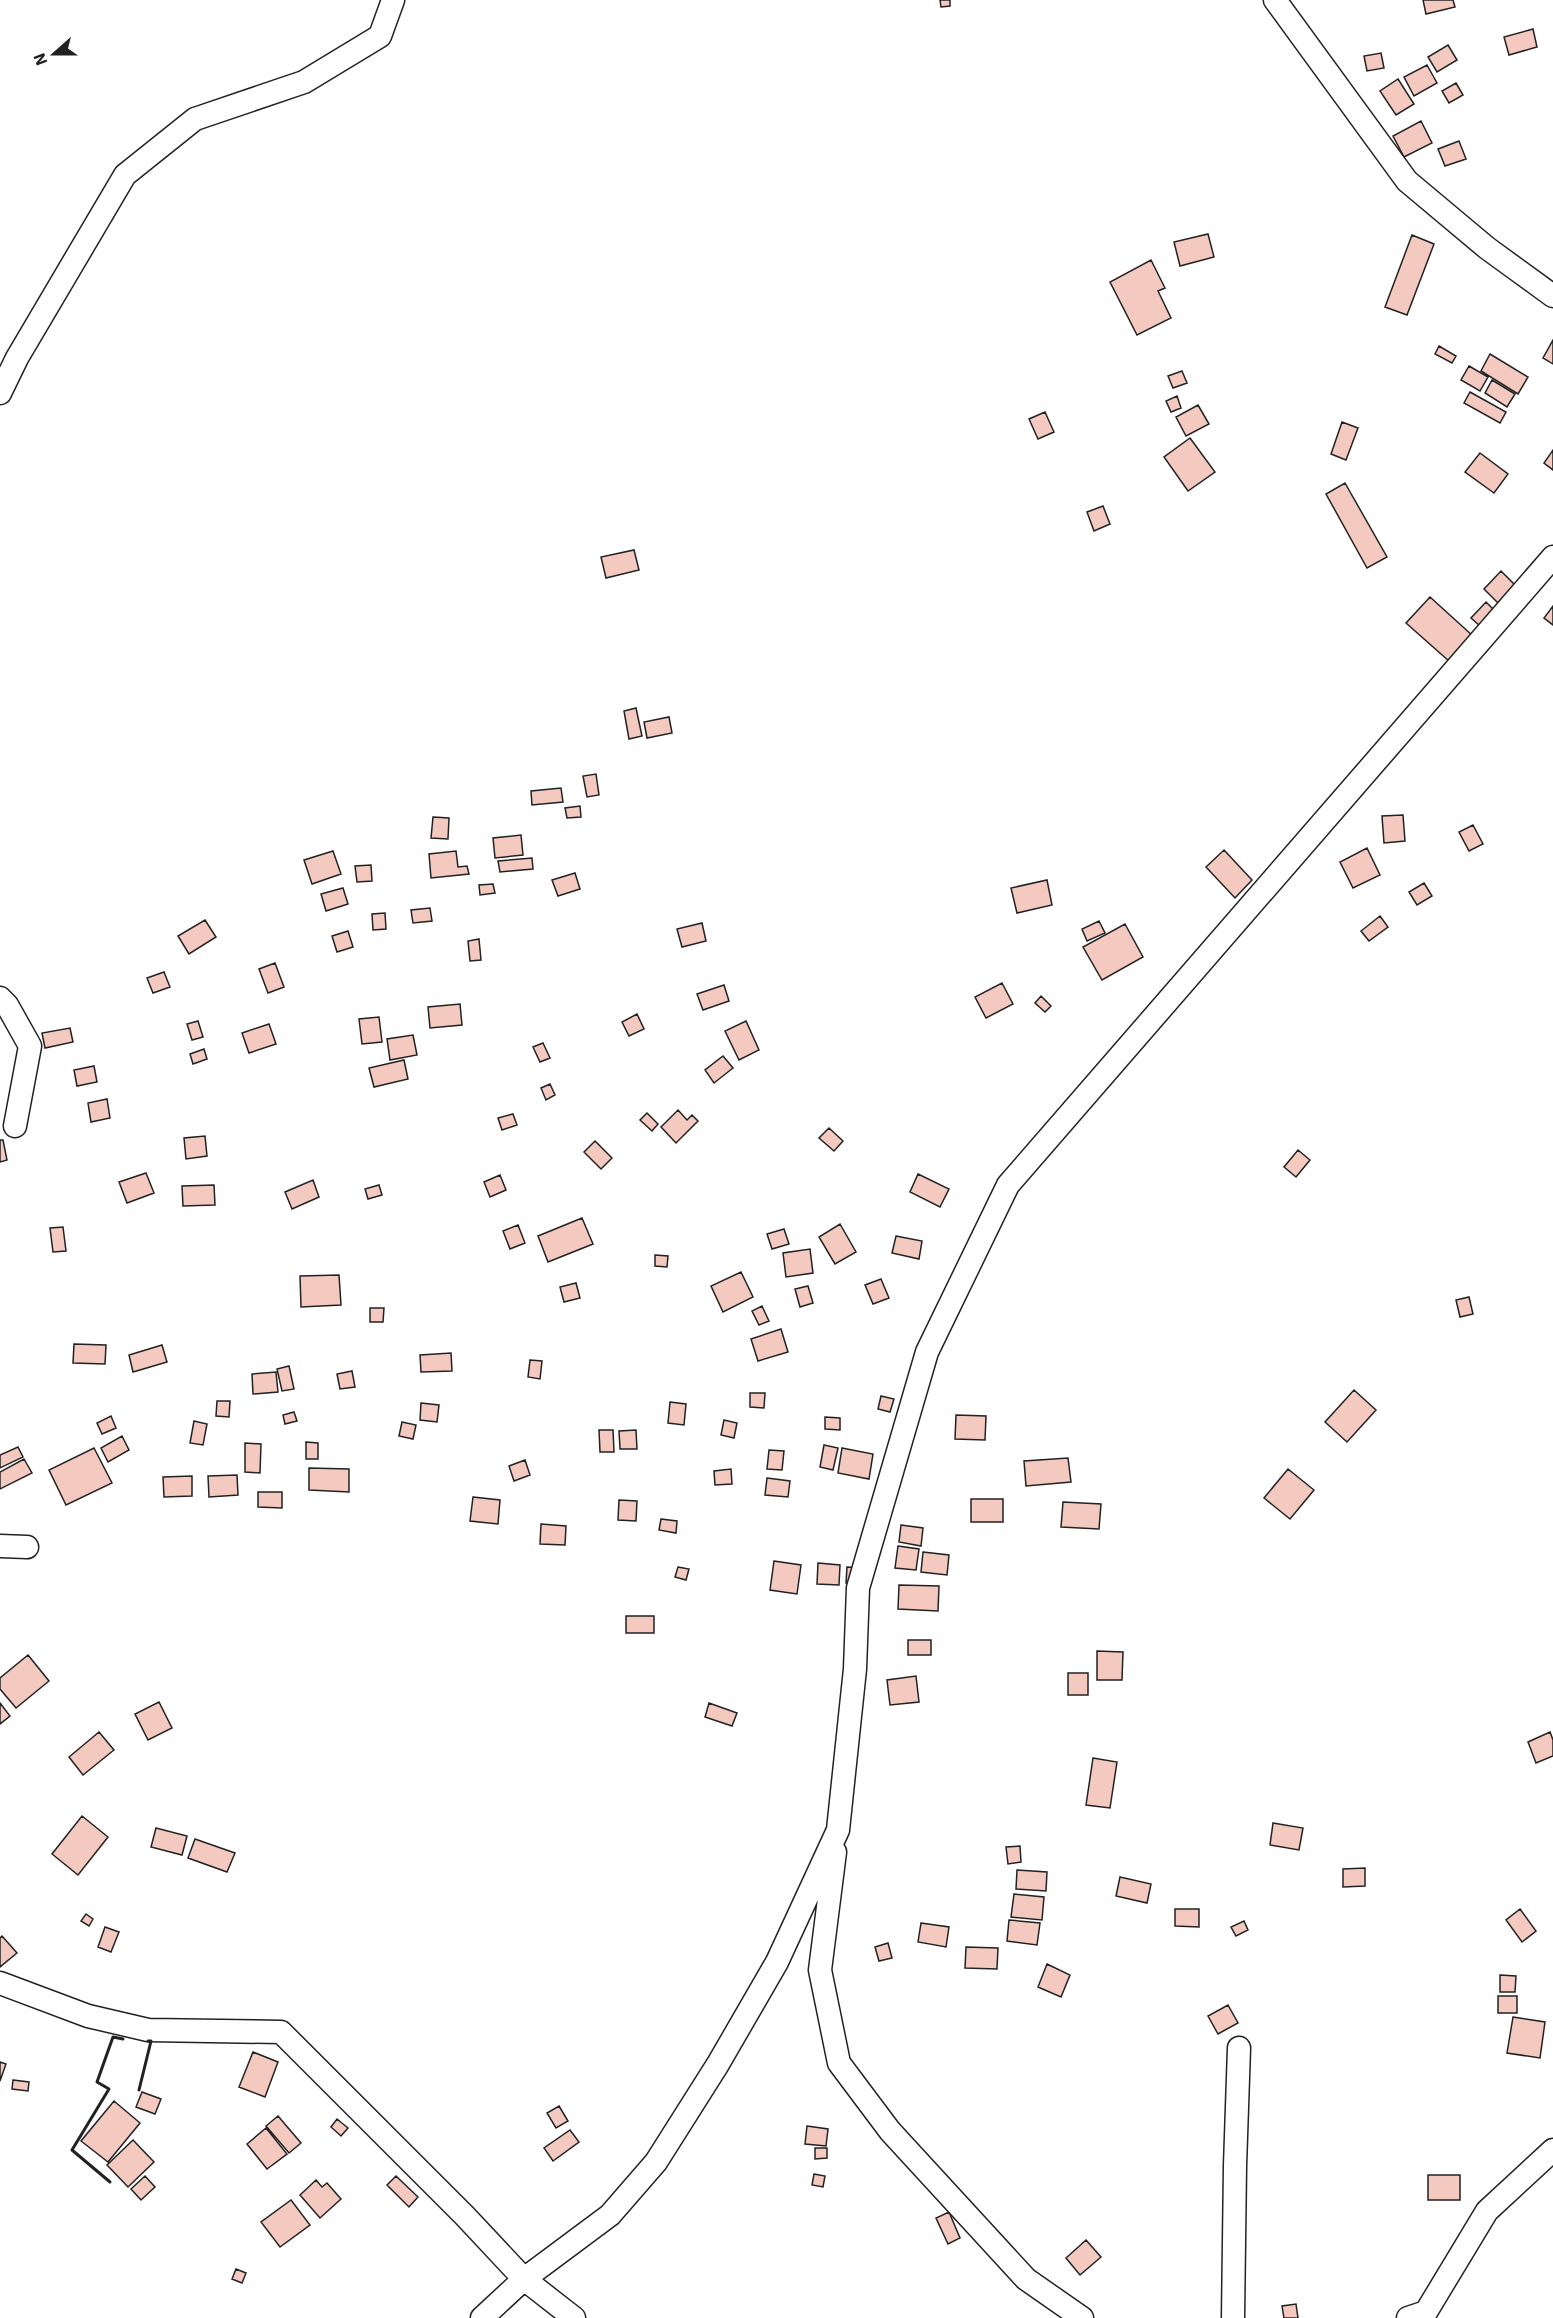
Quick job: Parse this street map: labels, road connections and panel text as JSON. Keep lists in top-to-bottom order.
{
  "north": "left"
}
